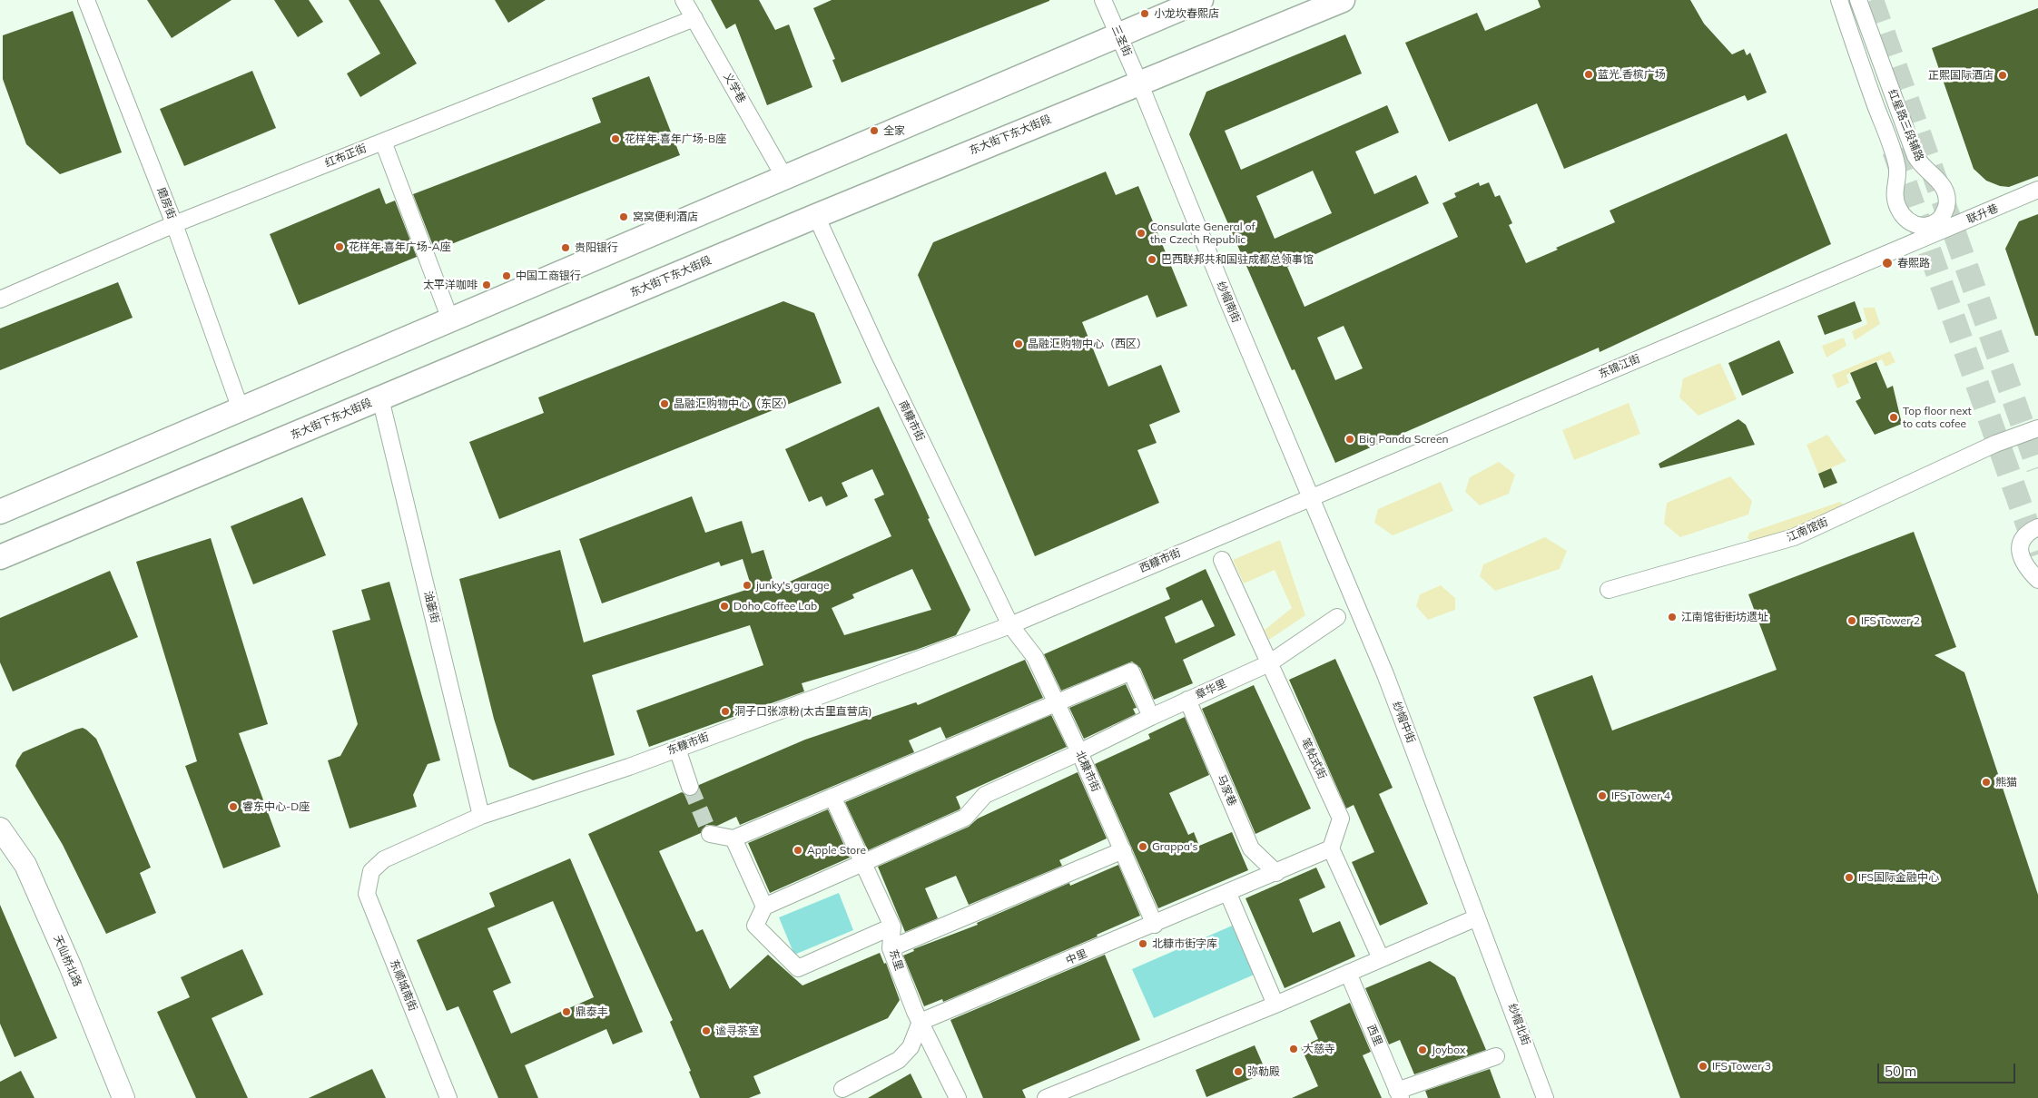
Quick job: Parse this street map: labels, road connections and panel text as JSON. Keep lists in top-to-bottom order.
{
  "streets": {
    "main road": ["东大街下东大街段"],
    "street": [
      "三圣街",
      "义学巷",
      "红星路三段辅路",
      "红布正街",
      "磨房街",
      "联升巷",
      "纱帽南街",
      "东锦江街",
      "南糠市街",
      "江南馆街",
      "西糠市街",
      "油篓街",
      "章华里",
      "纱帽中街",
      "东糠市街",
      "笔帖式街",
      "北糠市街",
      "马家巷",
      "中里",
      "东里",
      "天仙桥北路",
      "东顺城南街",
      "纱帽北街",
      "西里"
    ]
  },
  "crossings": [
    ["三圣街", "东大街下东大街段"],
    ["三圣街", "纱帽南街"],
    ["义学巷", "红布正街"],
    ["东大街下东大街段", "纱帽南街"],
    ["东大街下东大街段", "南糠市街"],
    ["东大街下东大街段", "油篓街"],
    ["红布正街", "磨房街"],
    ["联升巷", "东锦江街"],
    ["纱帽南街", "东锦江街"],
    ["纱帽南街", "西糠市街"],
    ["纱帽南街", "纱帽中街"],
    ["东锦江街", "西糠市街"],
    ["东锦江街", "纱帽中街"],
    ["南糠市街", "西糠市街"],
    ["南糠市街", "东糠市街"],
    ["南糠市街", "北糠市街"],
    ["西糠市街", "纱帽中街"],
    ["西糠市街", "东糠市街"],
    ["西糠市街", "北糠市街"],
    ["油篓街", "东糠市街"],
    ["章华里", "笔帖式街"],
    ["章华里", "北糠市街"],
    ["章华里", "马家巷"],
    ["章华里", "东里"],
    ["纱帽中街", "纱帽北街"],
    ["东糠市街", "北糠市街"],
    ["东糠市街", "东顺城南街"],
    ["笔帖式街", "中里"],
    ["北糠市街", "中里"],
    ["马家巷", "中里"],
    ["中里", "东里"]
  ],
  "places": [
    "小龙坎春熙店",
    "蓝光.香槟广场",
    "正熙国际酒店",
    "全家",
    "花样年·喜年广场-B座",
    "窝窝便利酒店",
    "Consulate General of the Czech Republic",
    "花样年·喜年广场-A座",
    "贵阳银行",
    "巴西联邦共和国驻成都总领事馆",
    "春熙路",
    "中国工商银行",
    "太平洋咖啡",
    "晶融汇购物中心（西区）",
    "晶融汇购物中心（东区）",
    "Top floor next to cats cofee",
    "Big Panda Screen",
    "junky's garage",
    "Doho Coffee Lab",
    "江南馆街街坊遗址",
    "IFS Tower 2",
    "洞子口张凉粉(太古里直营店)",
    "熊猫",
    "IFS Tower 4",
    "睿东中心-D座",
    "Grappa's",
    "Apple Store",
    "IFS国际金融中心",
    "北糠市街字库",
    "鼎泰丰",
    "谧寻茶室",
    "大慈寺",
    "Joybox",
    "IFS Tower 3",
    "弥勒殿"
  ],
  "scale_bar": "50 m"
}
